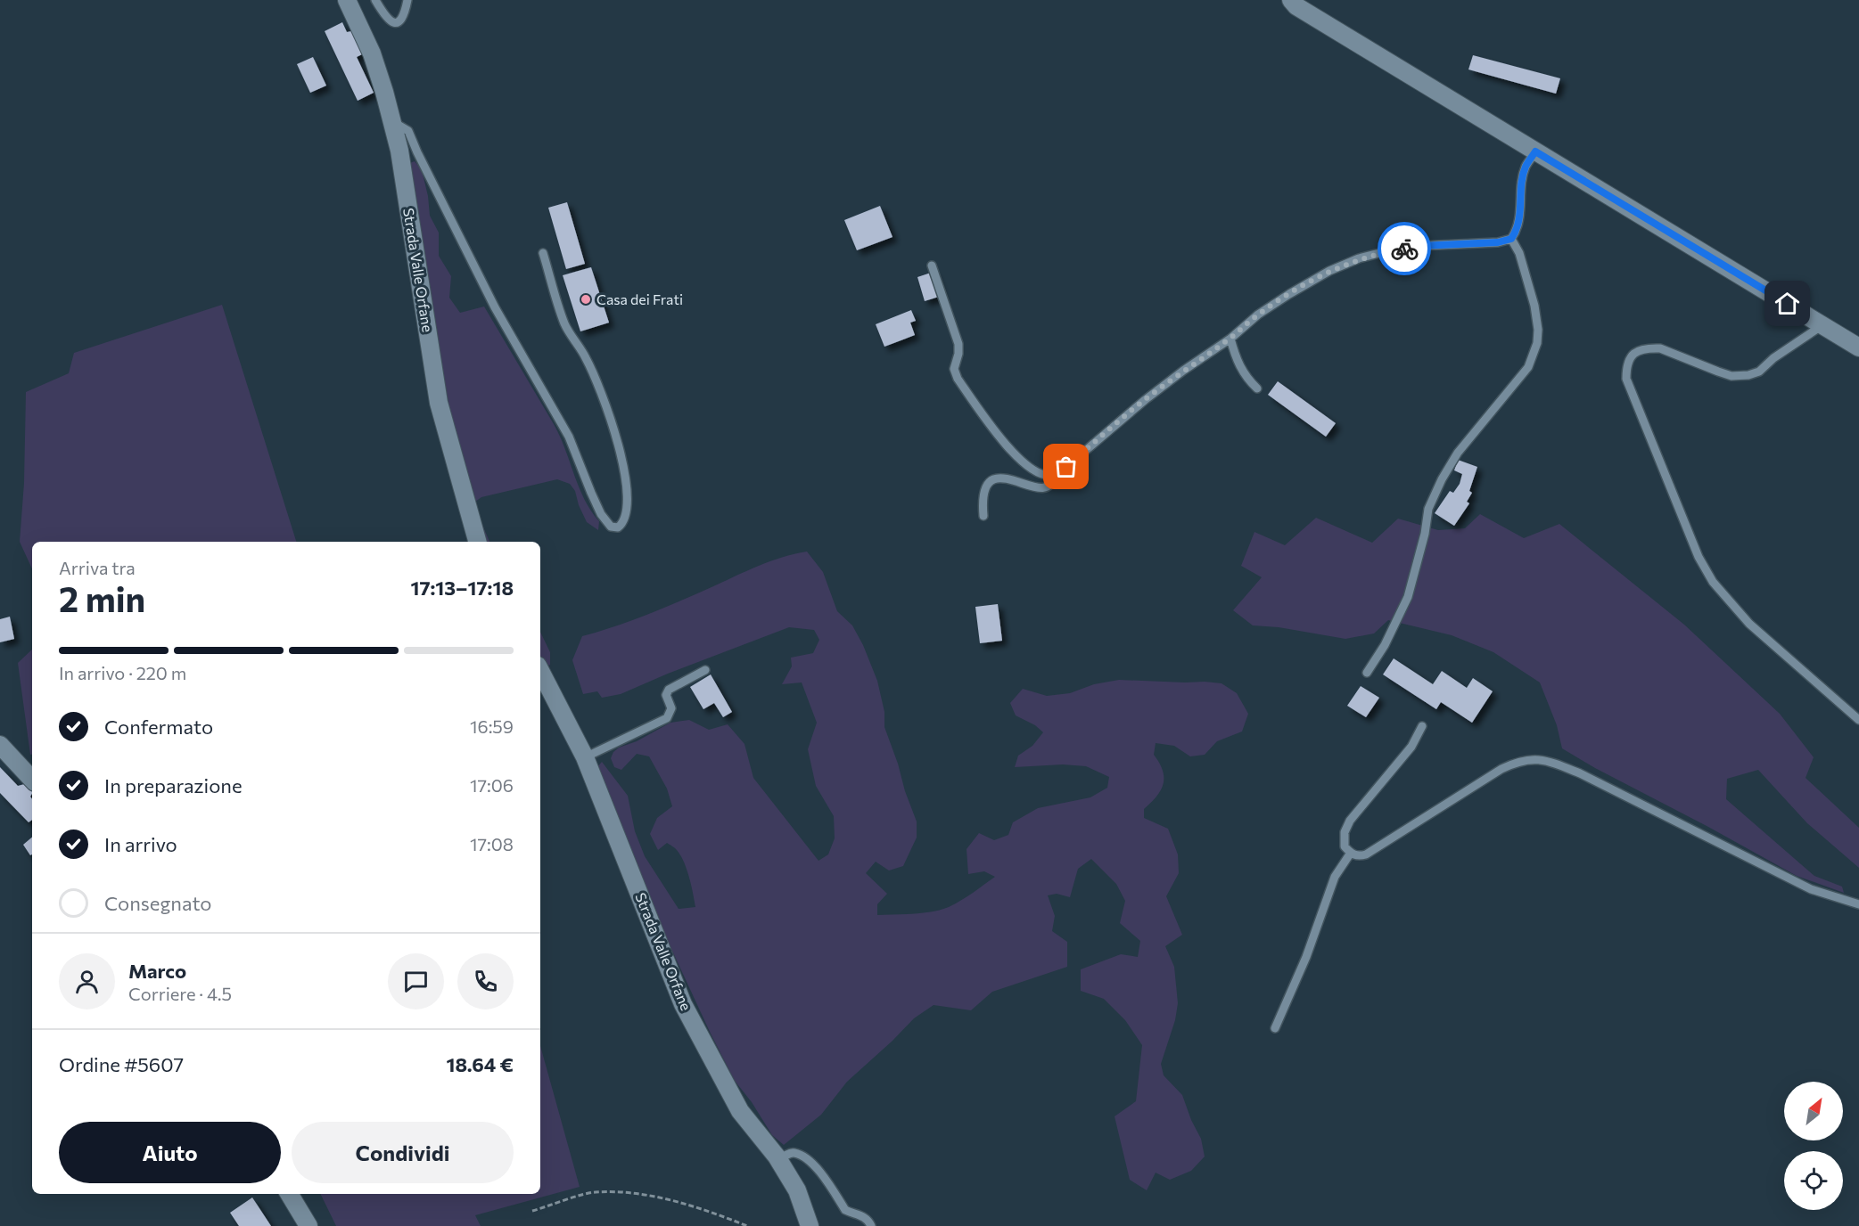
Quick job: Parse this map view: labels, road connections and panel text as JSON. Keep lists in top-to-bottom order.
{
  "streets": {
    "street": ["Strada Valle Orfane"]
  },
  "places": ["Casa dei Frati"],
  "north": "top right",
  "page": {
    "heading": ["2 min", "Arriva tra", "17:13–17:18"],
    "panel": [
      "Marco",
      "Corriere · 4.5",
      "Ordine #5607",
      "18.64 €"
    ],
    "bar": "In arrivo · 220 m",
    "list": [
      ["Confermato", "16:59"],
      ["In preparazione", "17:06"],
      ["In arrivo", "17:08"],
      "Consegnato"
    ],
    "buttons": ["Aiuto", "Condividi"]
  }
}
